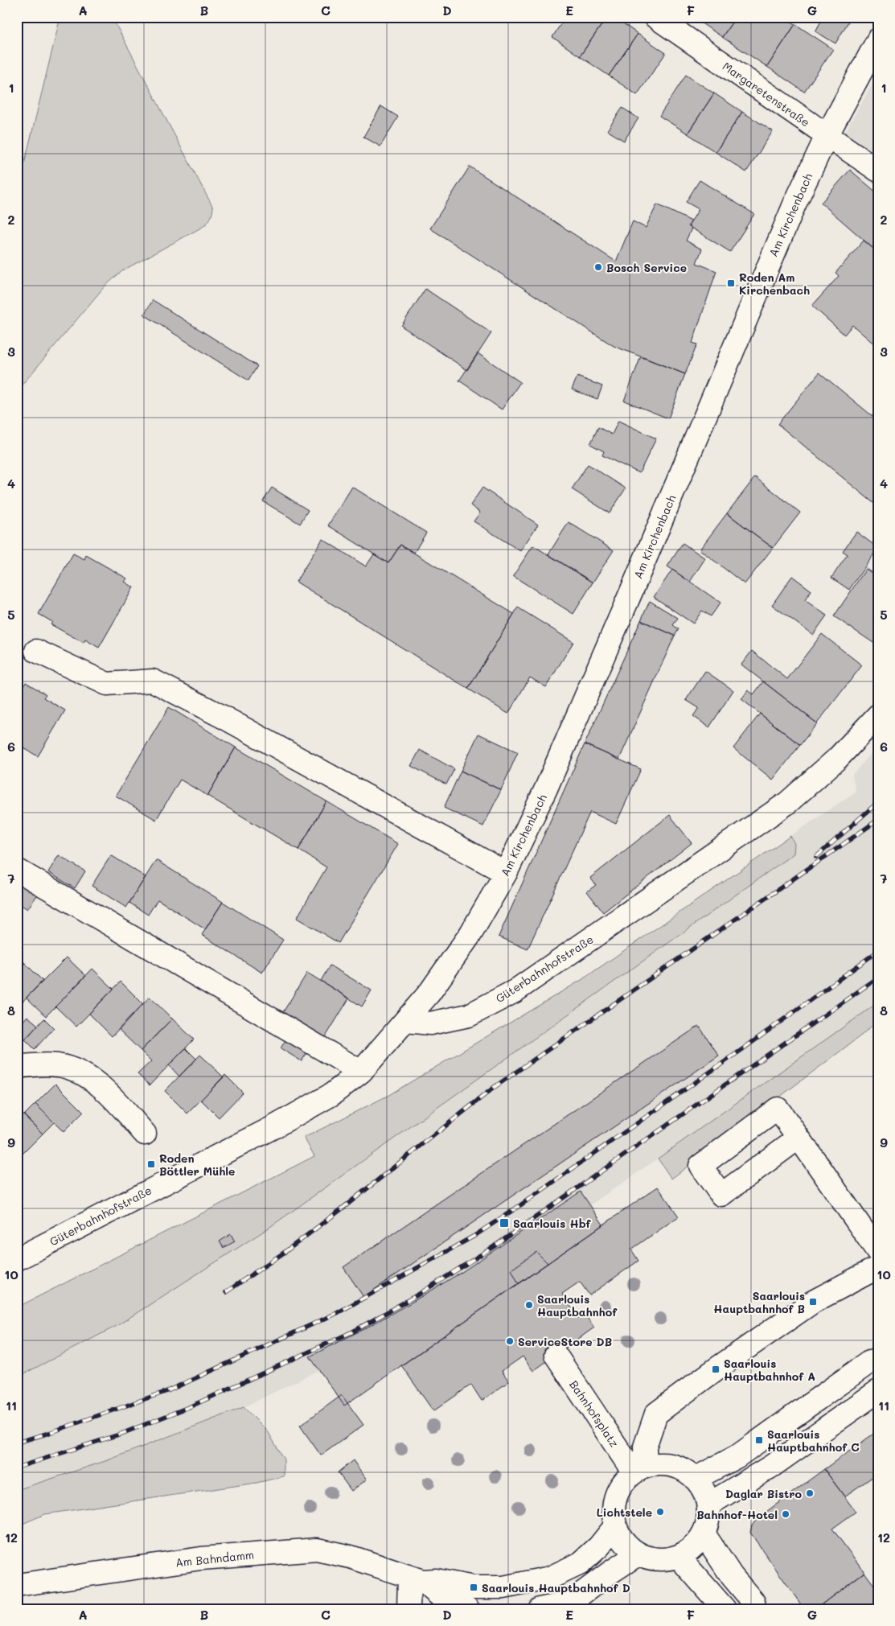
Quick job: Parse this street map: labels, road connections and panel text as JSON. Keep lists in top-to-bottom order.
{
  "streets": {
    "street": [
      "Margaretenstraße",
      "Am Kirchenbach",
      "Güterbahnhofstraße",
      "Bahnhofsplatz",
      "Am Bahndamm"
    ]
  },
  "crossings": [
    ["Margaretenstraße", "Am Kirchenbach"],
    ["Am Kirchenbach", "Güterbahnhofstraße"]
  ],
  "places": {
    "other": [
      "Bosch Service",
      "Saarlouis Hauptbahnhof",
      "ServiceStore DB",
      "Daglar Bistro",
      "Lichtstele",
      "Bahnhof-Hotel"
    ],
    "transit": [
      "Roden Am Kirchenbach",
      "Roden Böttler Mühle",
      "Saarlouis Hbf",
      "Saarlouis Hauptbahnhof B",
      "Saarlouis Hauptbahnhof A",
      "Saarlouis Hauptbahnhof C",
      "Saarlouis Hauptbahnhof D"
    ]
  },
  "grid": {
    "columns": [
      "A",
      "B",
      "C",
      "D",
      "E",
      "F",
      "G"
    ],
    "rows": [
      "1",
      "2",
      "3",
      "4",
      "5",
      "6",
      "7",
      "8",
      "9",
      "10",
      "11",
      "12"
    ]
  }
}
